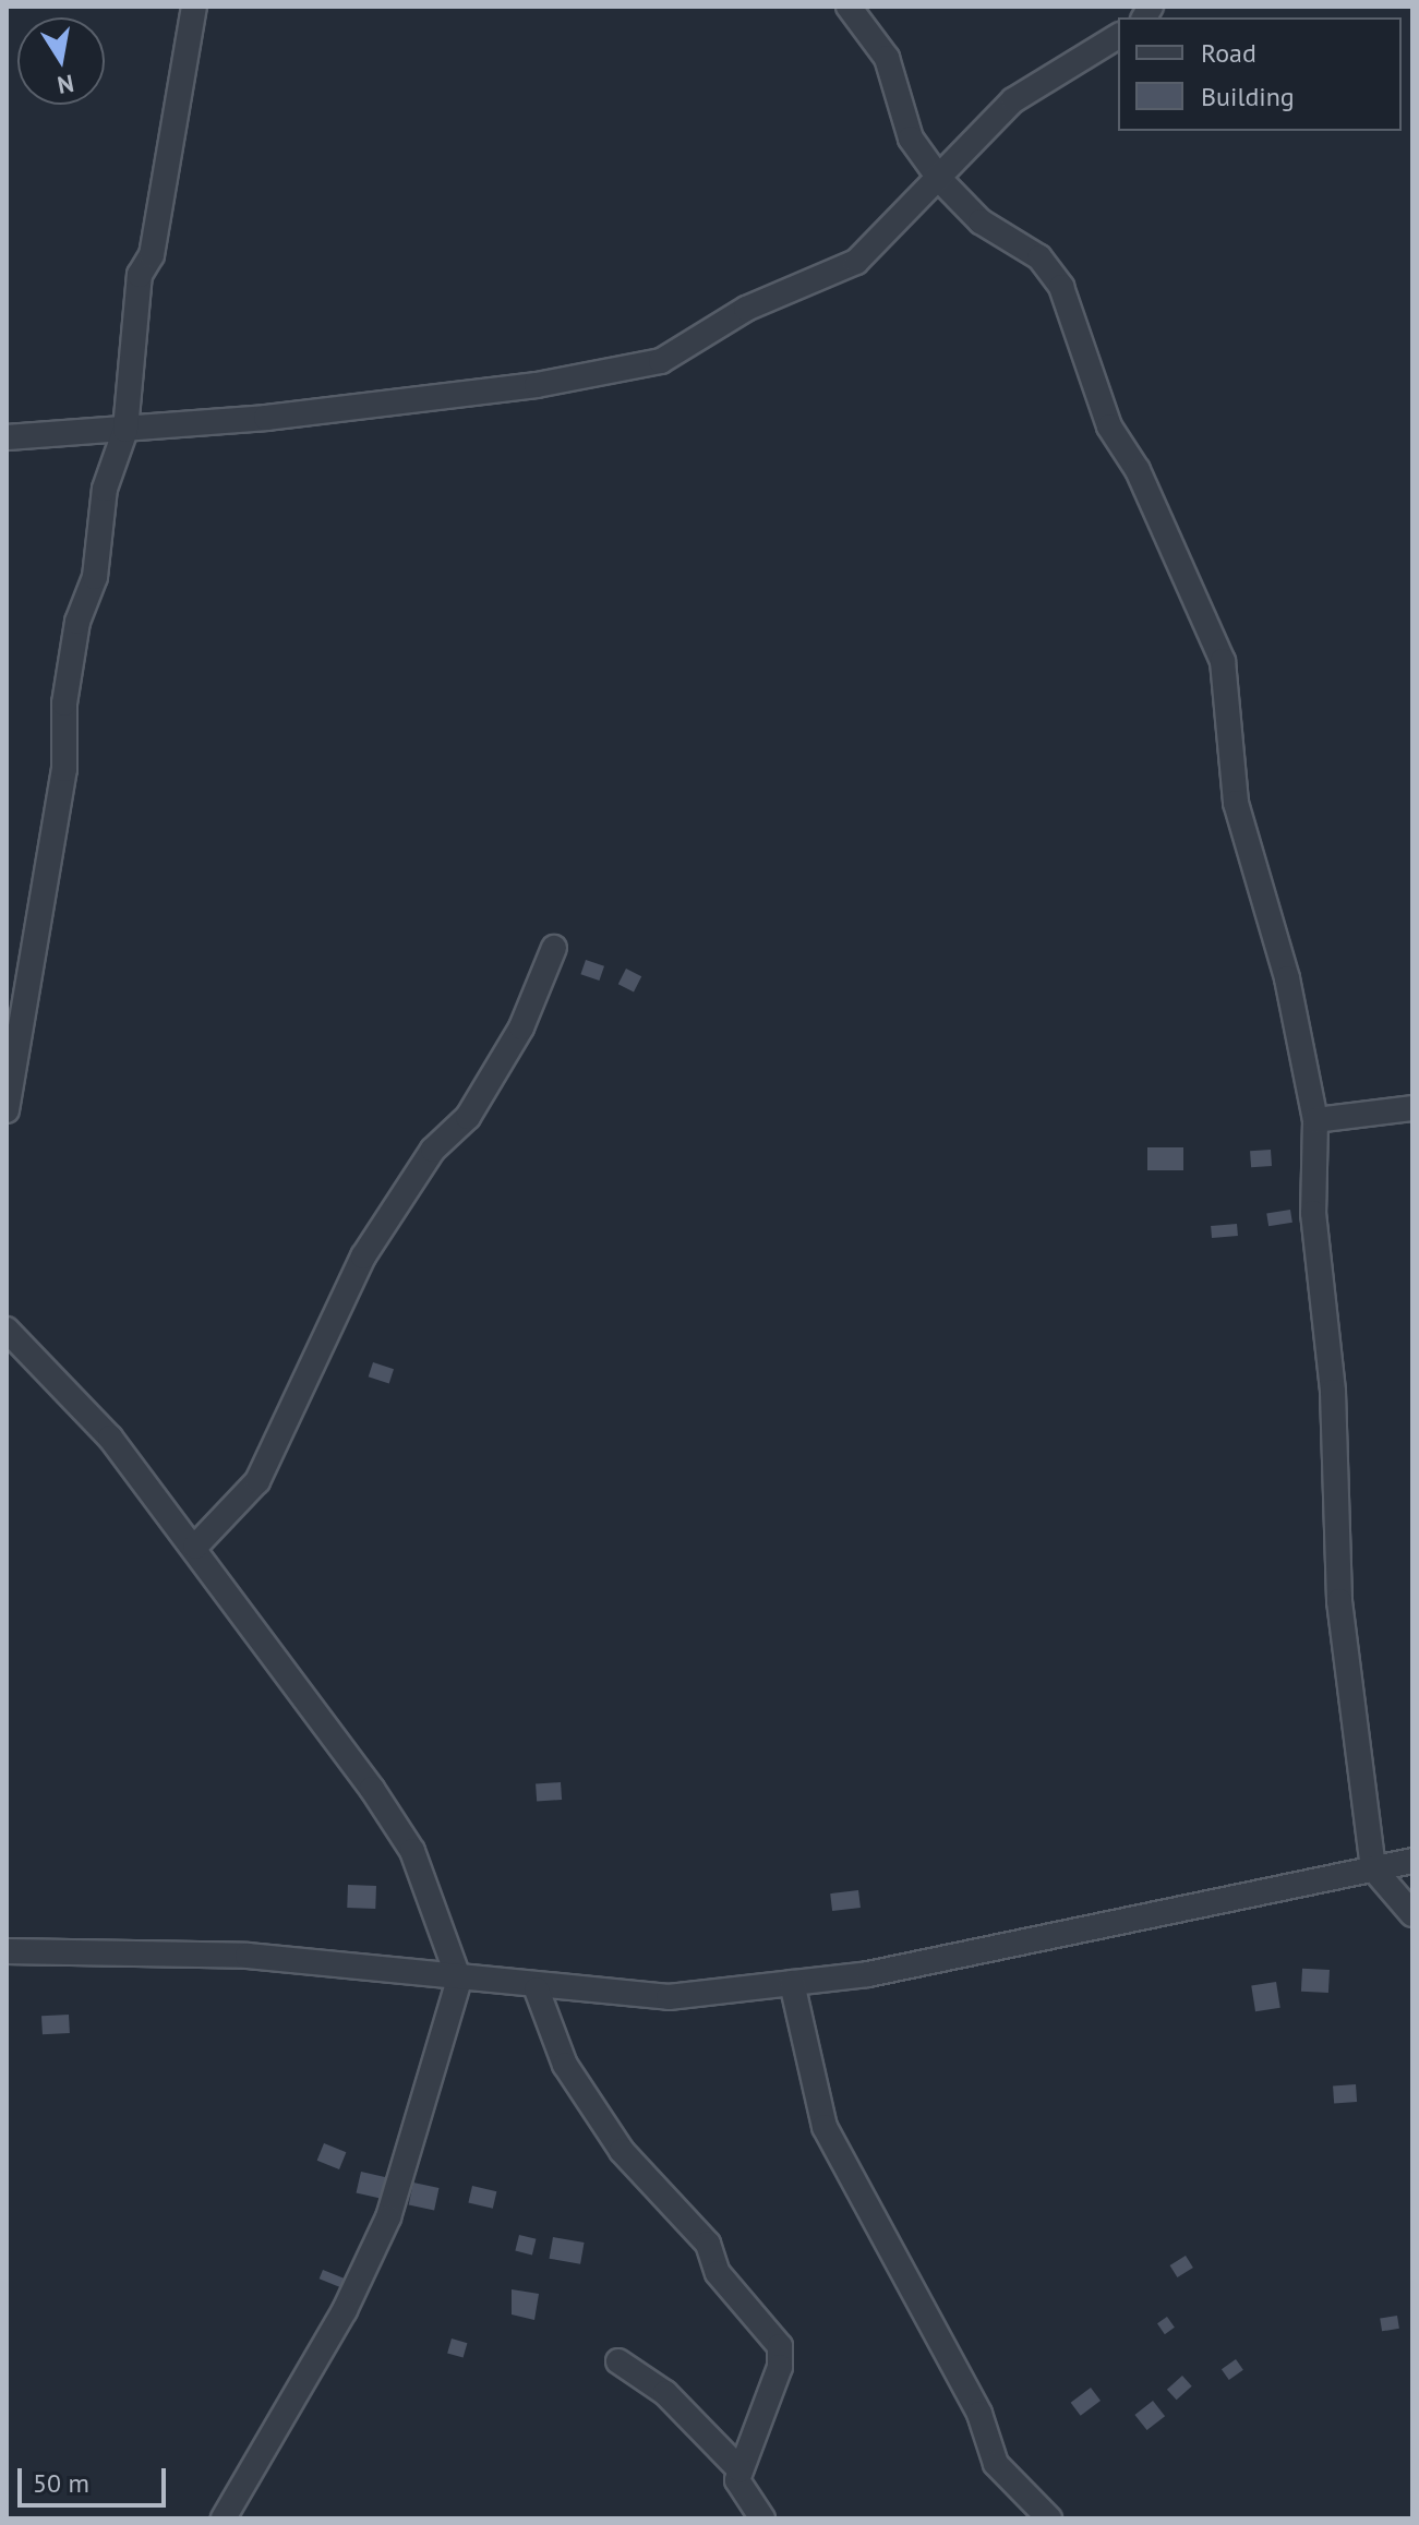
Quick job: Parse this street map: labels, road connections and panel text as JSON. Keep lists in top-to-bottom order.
{
  "legend": ["Road", "Building"],
  "scale_bar": "50 m",
  "north": "bottom"
}
